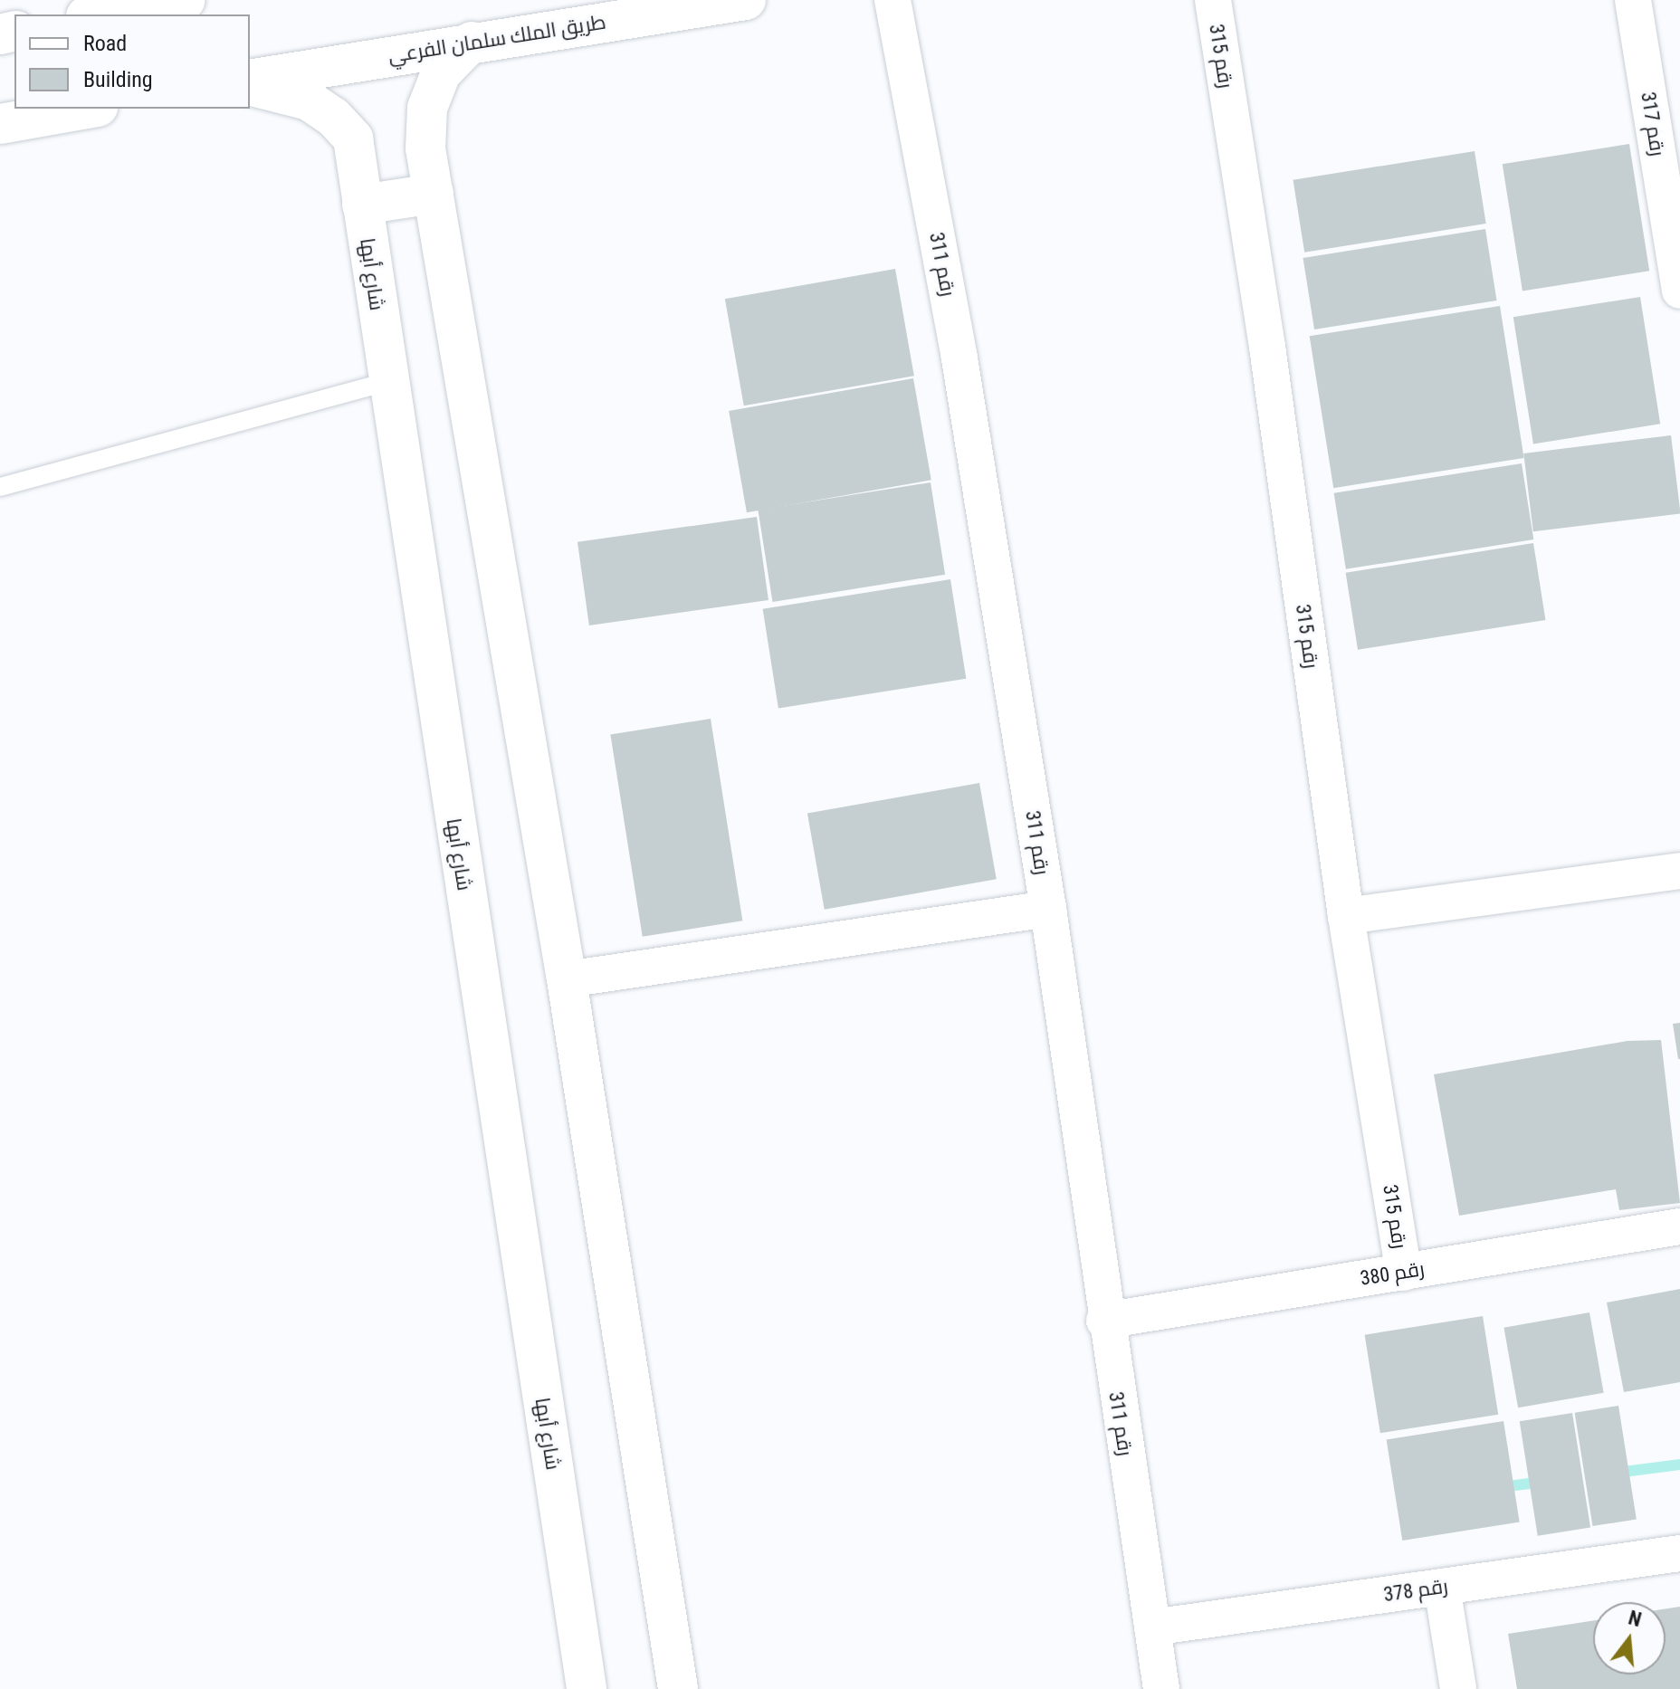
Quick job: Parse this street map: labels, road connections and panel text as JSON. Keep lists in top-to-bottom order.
{
  "streets": {
    "main road": ["طريق الملك سلمان الفرعي", "شارع أبها"],
    "street": [
      "رقم 315",
      "رقم 317",
      "رقم 311",
      "رقم 380",
      "رقم 378"
    ]
  },
  "crossings": [
    ["رقم 315", "رقم 380"],
    ["رقم 311", "رقم 380"],
    ["رقم 311", "رقم 378"]
  ],
  "legend": ["Road", "Building"],
  "north": "top"
}
